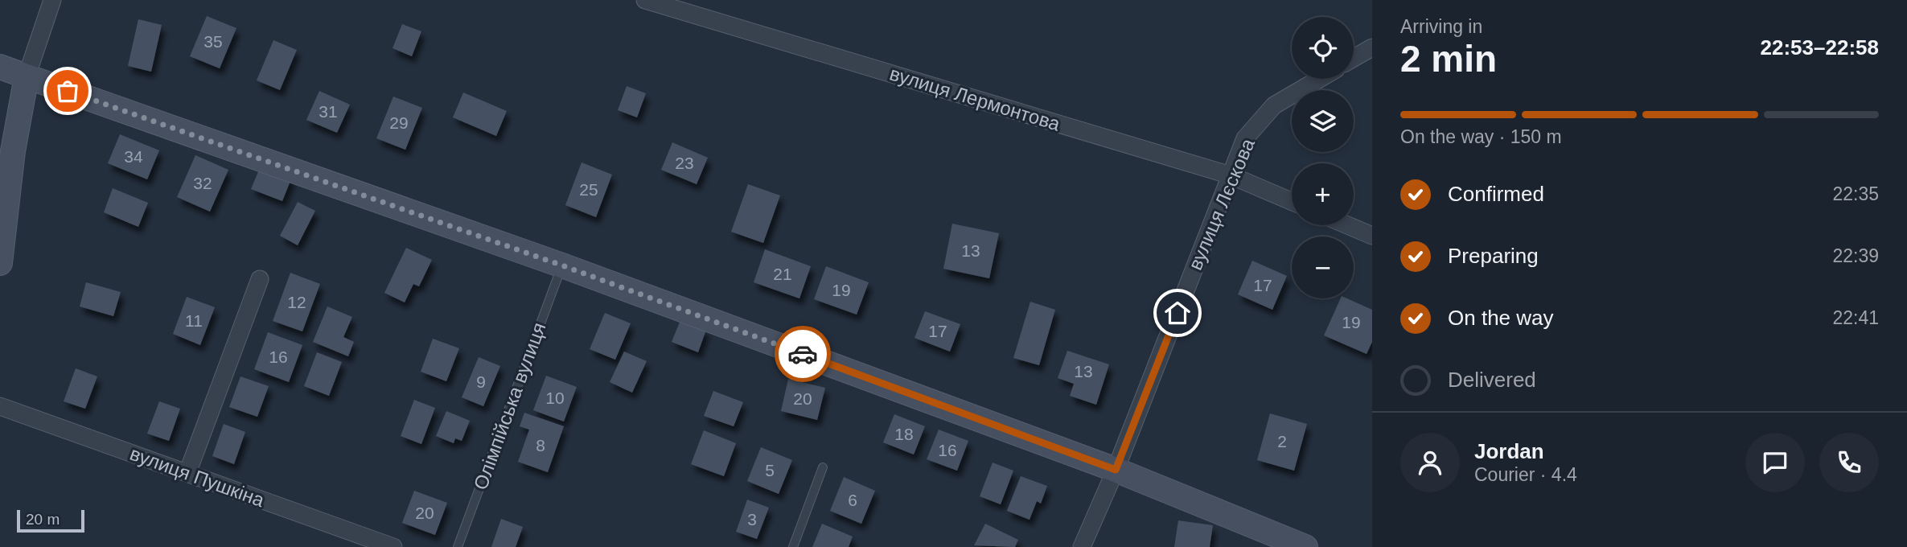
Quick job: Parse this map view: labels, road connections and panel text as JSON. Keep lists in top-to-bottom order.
{
  "streets": {
    "street": ["вулиця Лермонтова", "вулиця Лєскова", "вулиця Пушкіна"],
    "lane": ["Олімпійська вулиця"]
  },
  "crossings": [
    ["вулиця Лермонтова", "вулиця Лєскова"]
  ],
  "house_numbers": [
    "35",
    "31",
    "29",
    "34",
    "23",
    "32",
    "25",
    "13",
    "21",
    "17",
    "19",
    "12",
    "11",
    "19",
    "17",
    "16",
    "13",
    "9",
    "10",
    "20",
    "18",
    "2",
    "8",
    "16",
    "5",
    "6",
    "20",
    "3"
  ],
  "scale_bar": "20 m",
  "page": {
    "heading": ["2 min", "Arriving in", "22:53–22:58"],
    "panel": ["Jordan", "Courier · 4.4"],
    "map_buttons": ["+", "−"],
    "bar": "On the way · 150 m",
    "list": [
      ["Confirmed", "22:35"],
      ["Preparing", "22:39"],
      ["On the way", "22:41"],
      "Delivered"
    ],
    "scale": "20 m"
  }
}
